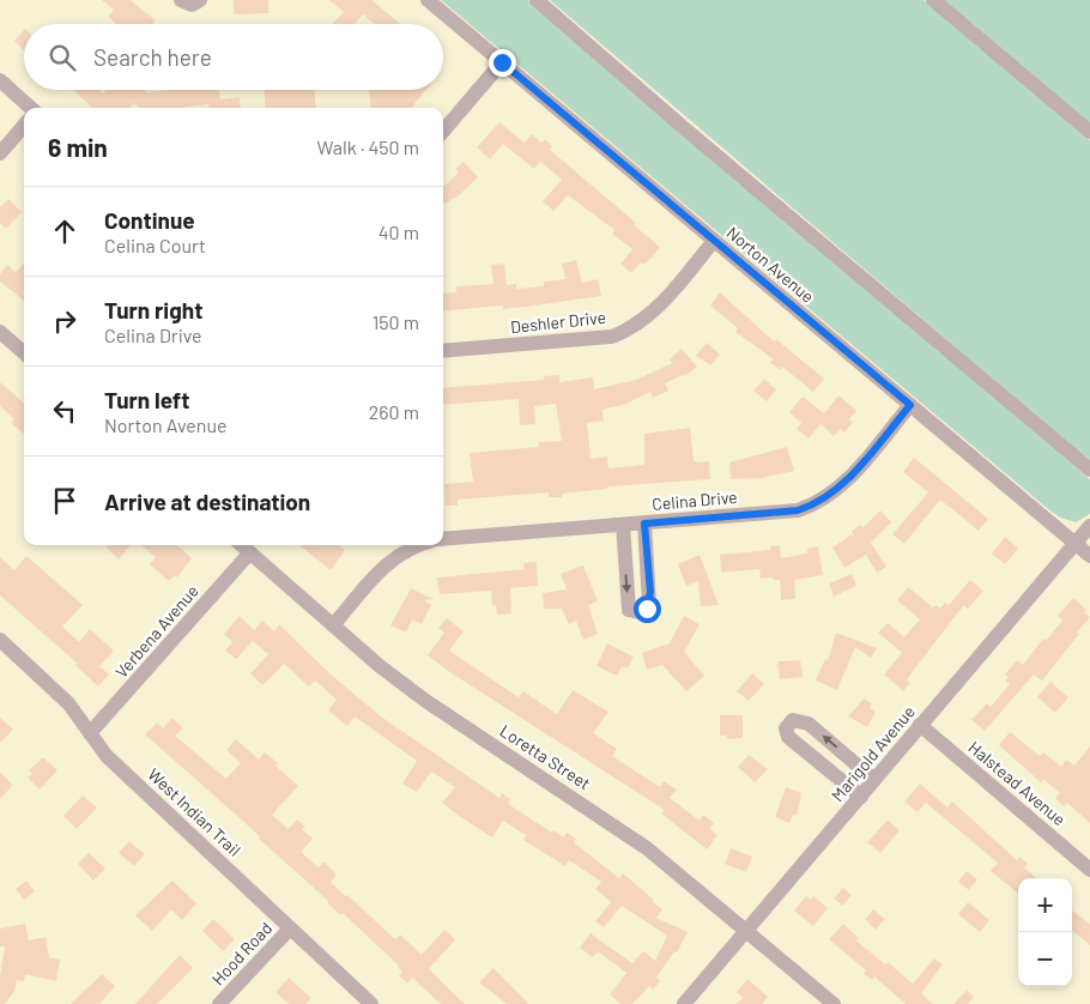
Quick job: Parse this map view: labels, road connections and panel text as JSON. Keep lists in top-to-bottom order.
{
  "streets": {
    "street": [
      "Norton Avenue",
      "Deshler Drive",
      "Celina Drive",
      "Verbena Avenue",
      "Marigold Avenue",
      "Loretta Street",
      "Halstead Avenue",
      "West Indian Trail",
      "Hood Road"
    ]
  },
  "crossings": [
    ["Norton Avenue", "Deshler Drive"],
    ["Norton Avenue", "Celina Drive"],
    ["Norton Avenue", "Marigold Avenue"],
    ["Verbena Avenue", "Loretta Street"],
    ["Verbena Avenue", "West Indian Trail"],
    ["Marigold Avenue", "Loretta Street"],
    ["Marigold Avenue", "Halstead Avenue"],
    ["West Indian Trail", "Hood Road"]
  ],
  "page": {
    "search": "Search here",
    "heading": ["6 min", "Walk · 450 m"],
    "list": [
      ["Continue", "Celina Court", "40 m"],
      ["Turn right", "Celina Drive", "150 m"],
      ["Turn left", "Norton Avenue", "260 m"],
      "Arrive at destination"
    ],
    "map_buttons": ["+", "−"]
  }
}
